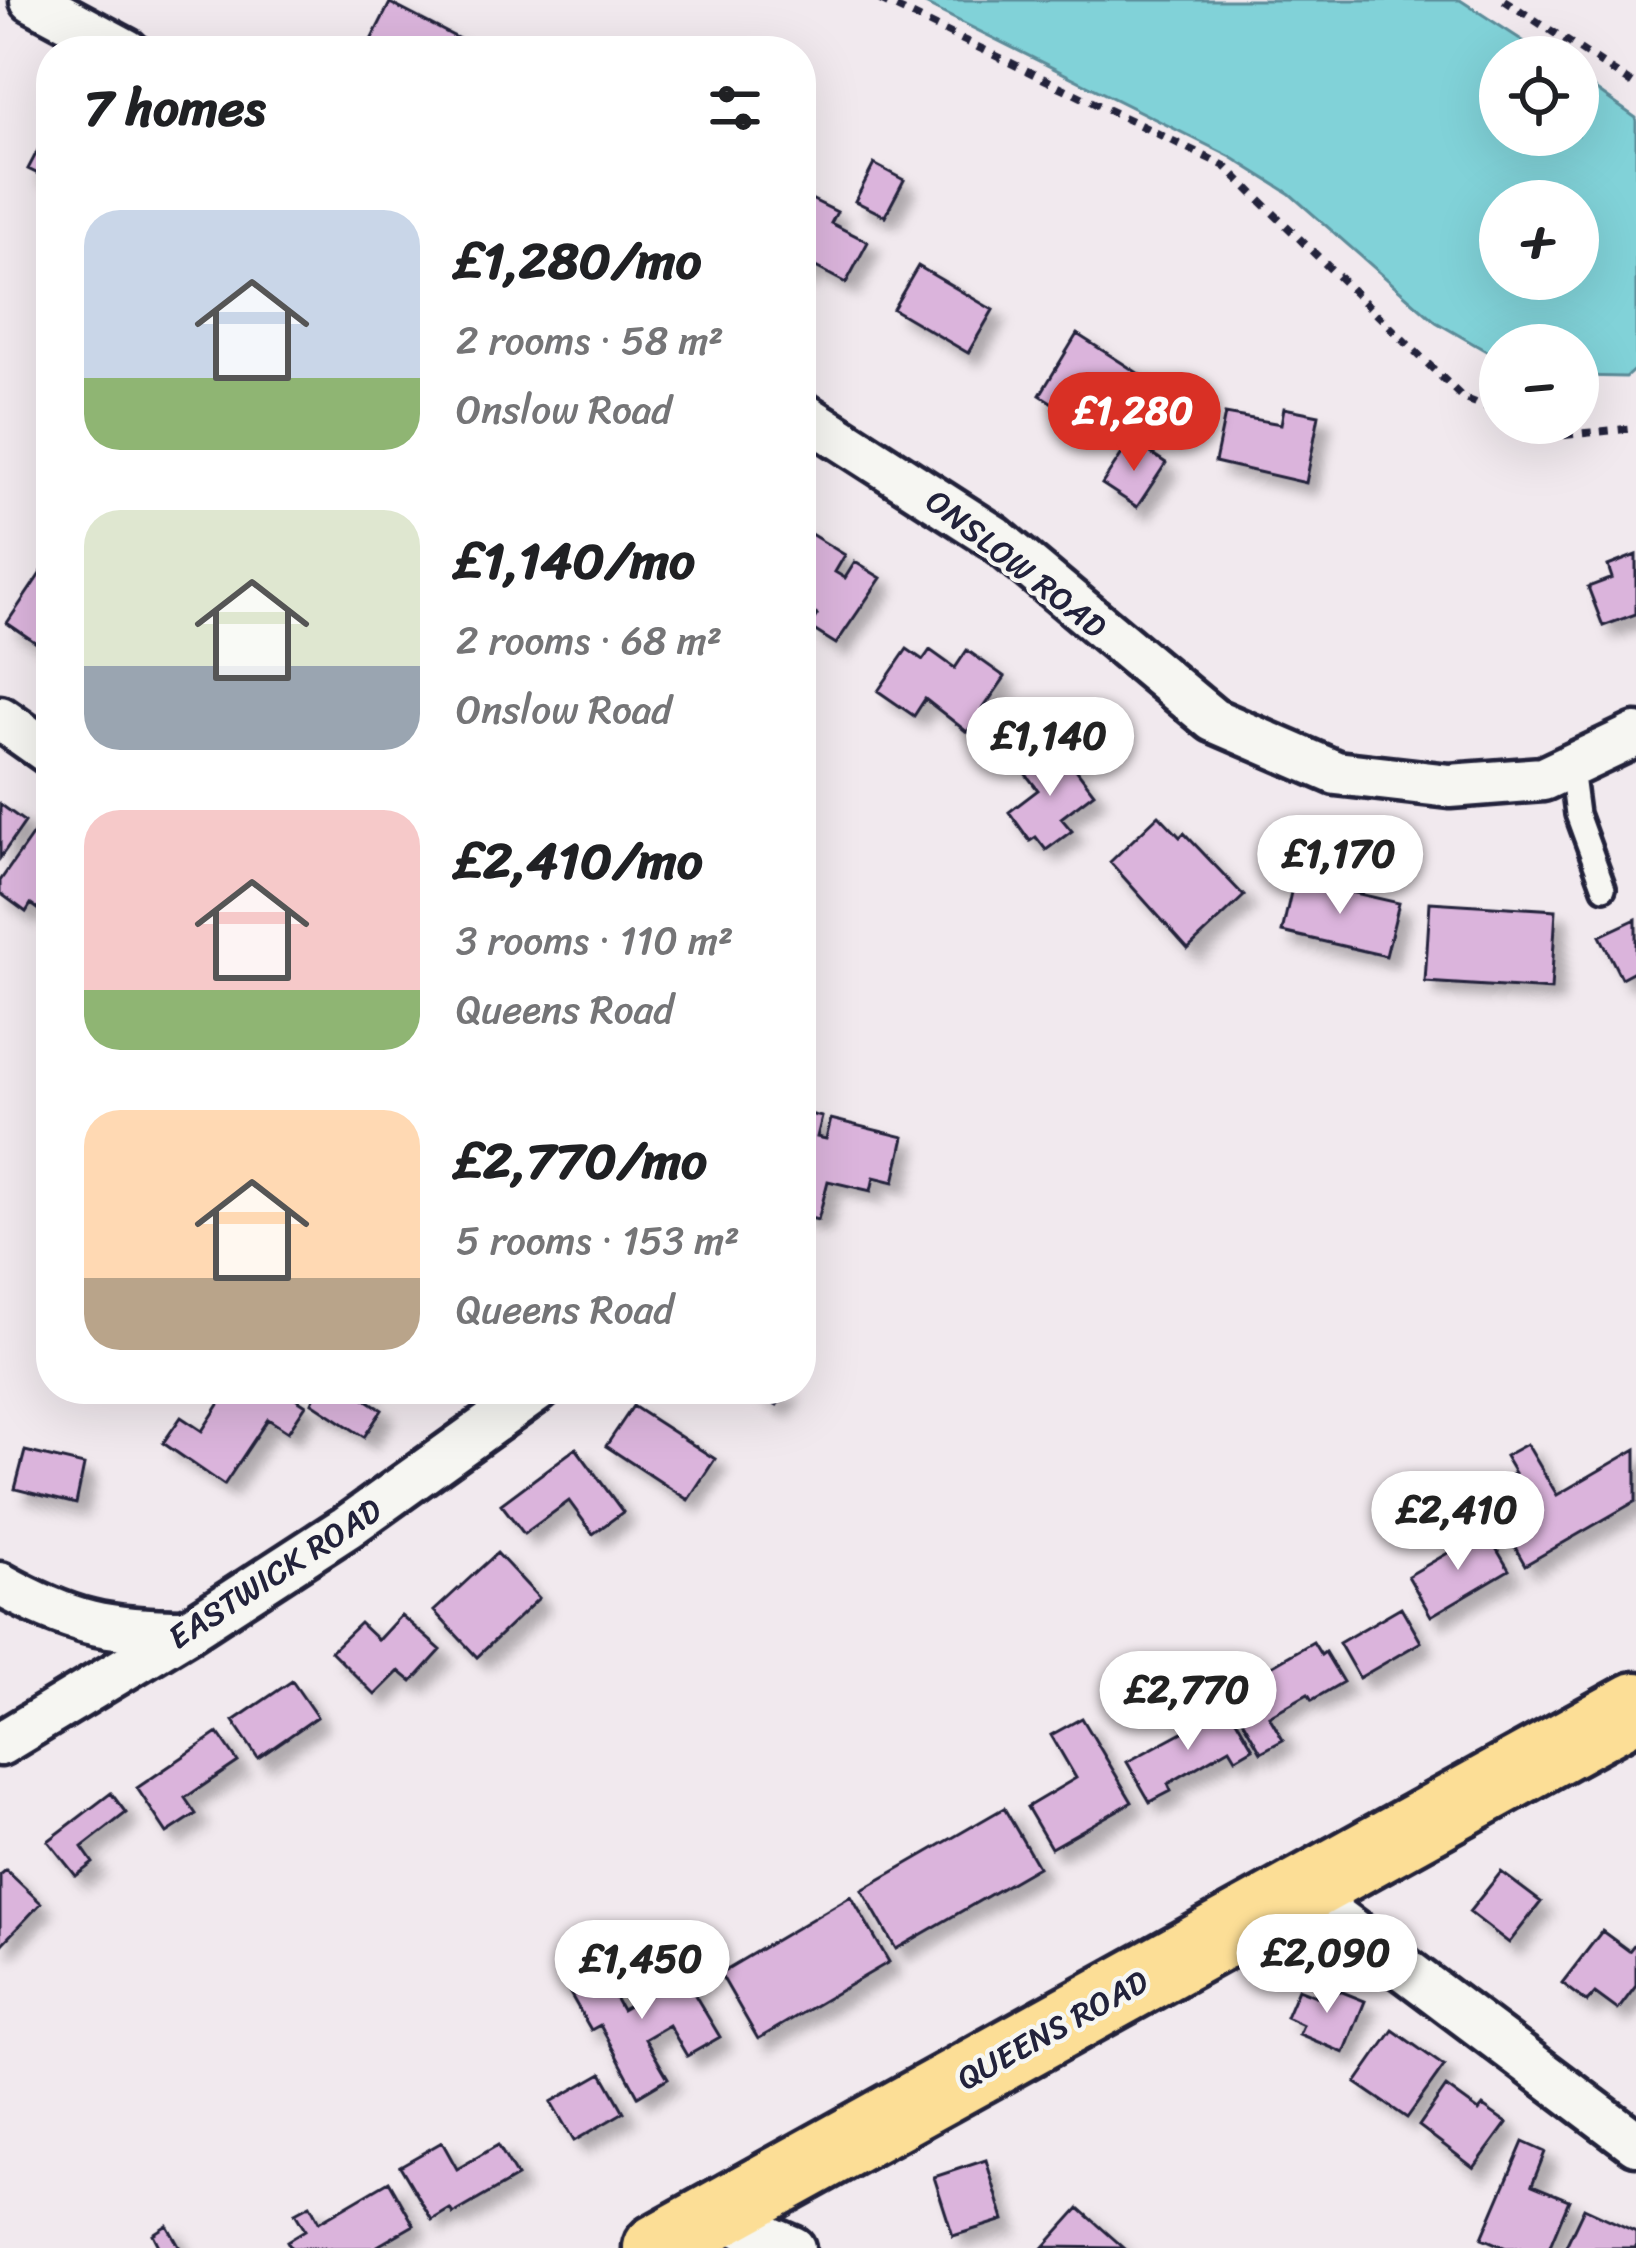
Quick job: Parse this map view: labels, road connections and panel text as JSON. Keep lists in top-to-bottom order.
{
  "streets": {
    "main road": ["QUEENS ROAD"],
    "street": ["ONSLOW ROAD", "EASTWICK ROAD"]
  },
  "page": {
    "map_buttons": ["+", "−"],
    "heading": "7 homes",
    "list": [
      {
        "name": "£1,280/mo",
        "note": "2 rooms · 58 m² · Onslow Road"
      },
      {
        "name": "£1,140/mo",
        "note": "2 rooms · 68 m² · Onslow Road"
      },
      {
        "name": "£2,410/mo",
        "note": "3 rooms · 110 m² · Queens Road"
      },
      {
        "name": "£2,770/mo",
        "note": "5 rooms · 153 m² · Queens Road"
      }
    ],
    "price": [
      "£1,280",
      "£1,140",
      "£1,170",
      "£2,410",
      "£2,770",
      "£2,090",
      "£1,450"
    ]
  }
}
